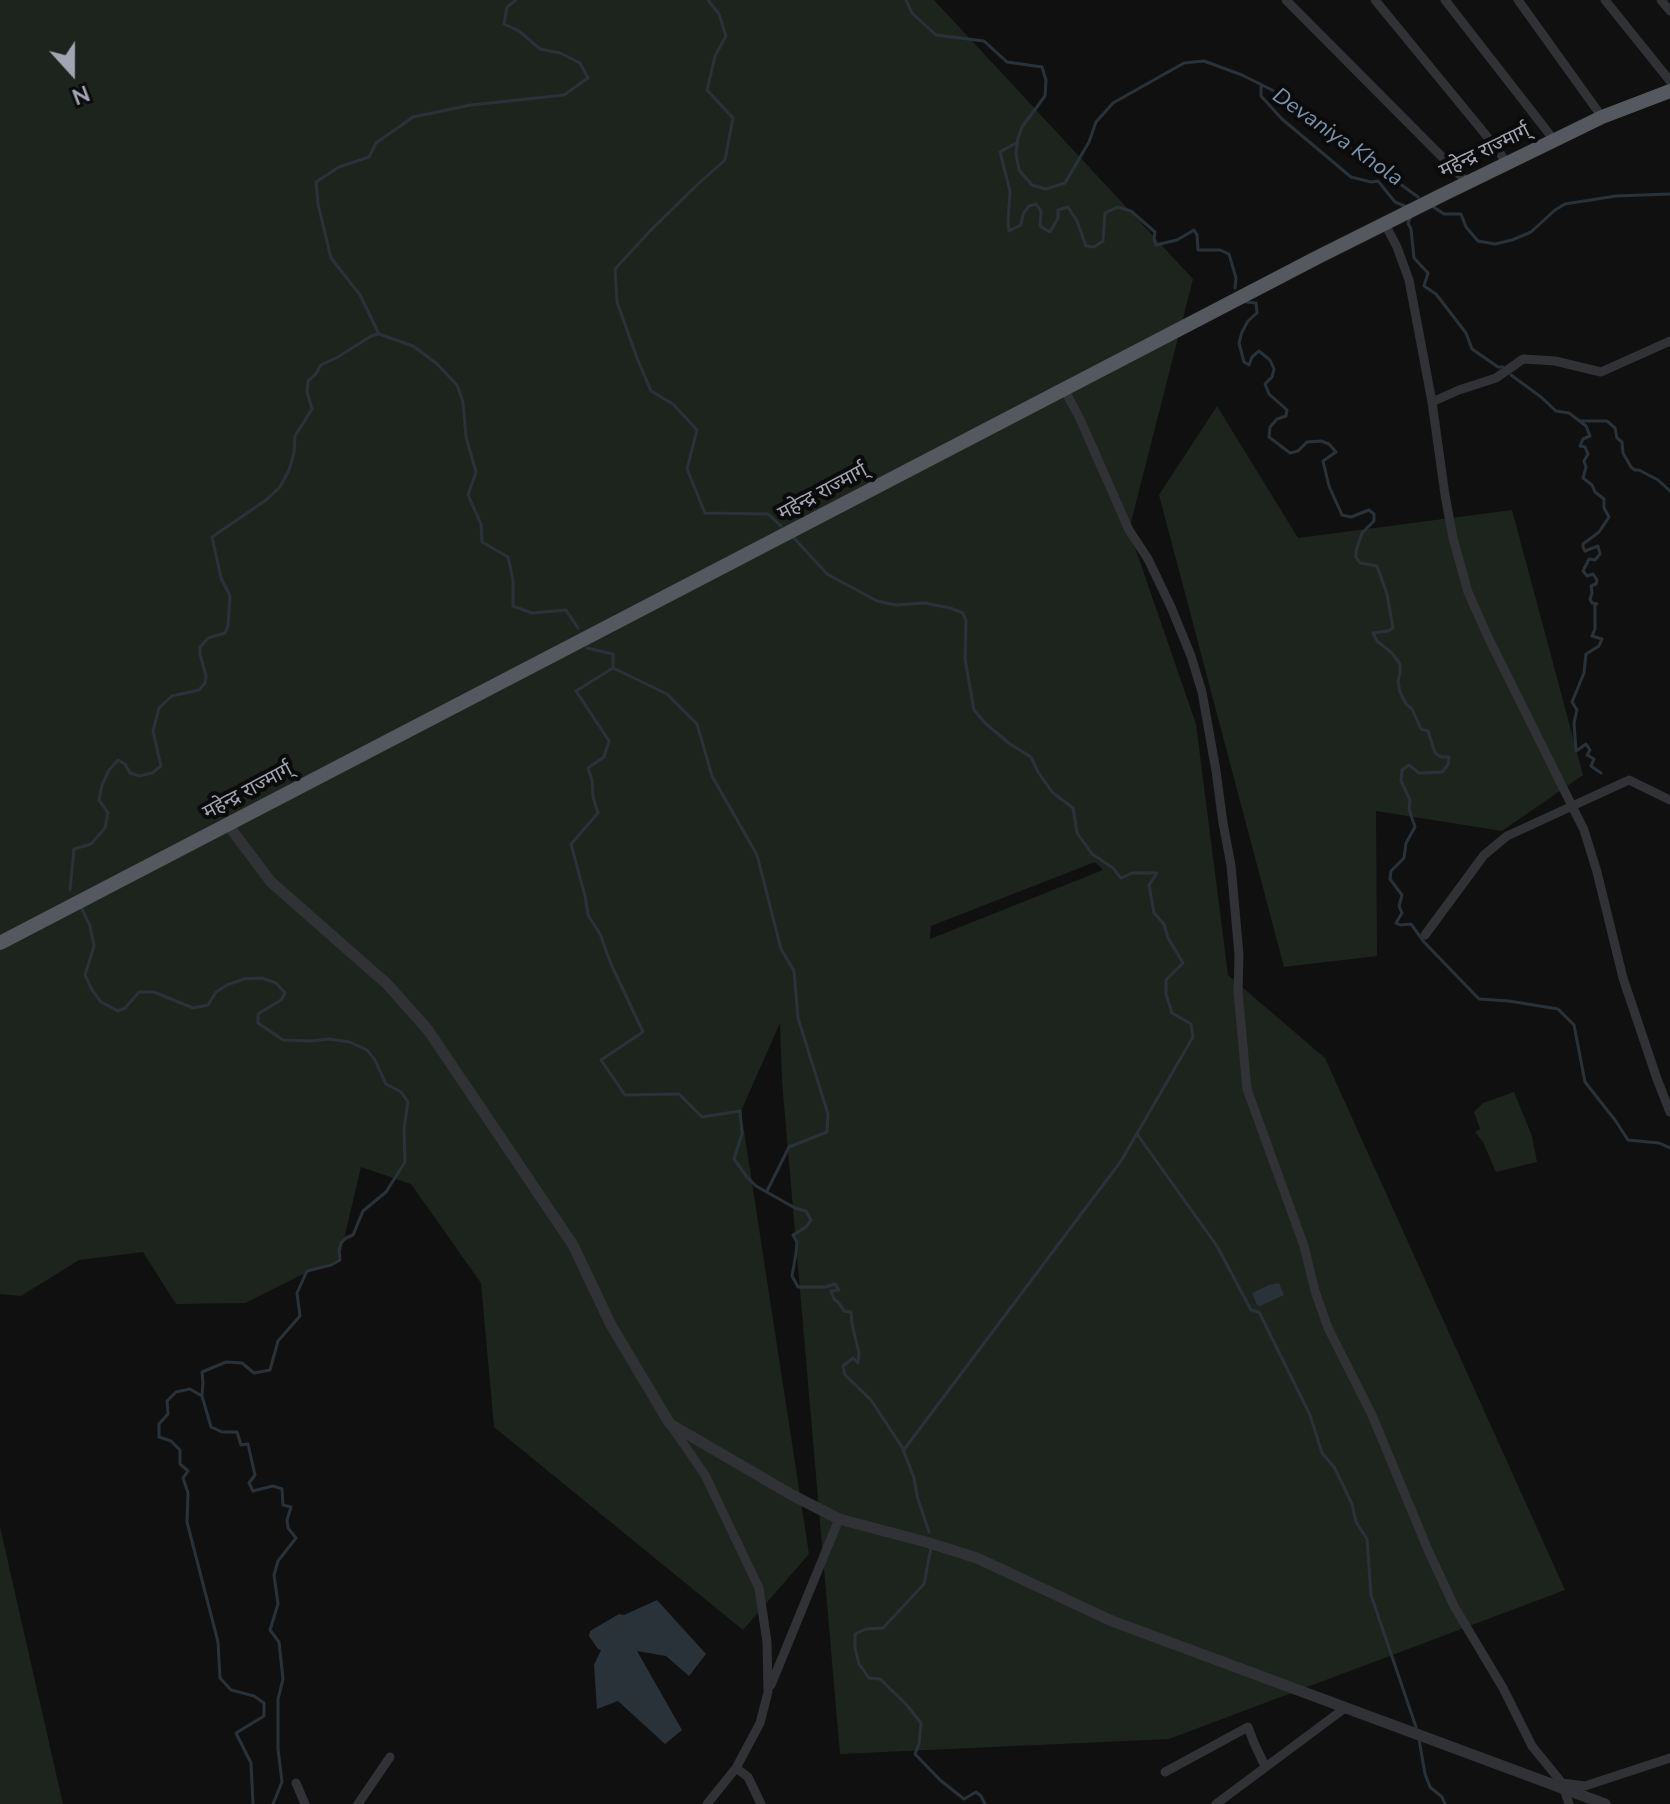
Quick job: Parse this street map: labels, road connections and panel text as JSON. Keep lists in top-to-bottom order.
{
  "streets": {
    "highway": ["महेन्द्र राज्मार्ग्"]
  },
  "water": ["Devaniya Khola"],
  "north": "bottom"
}
